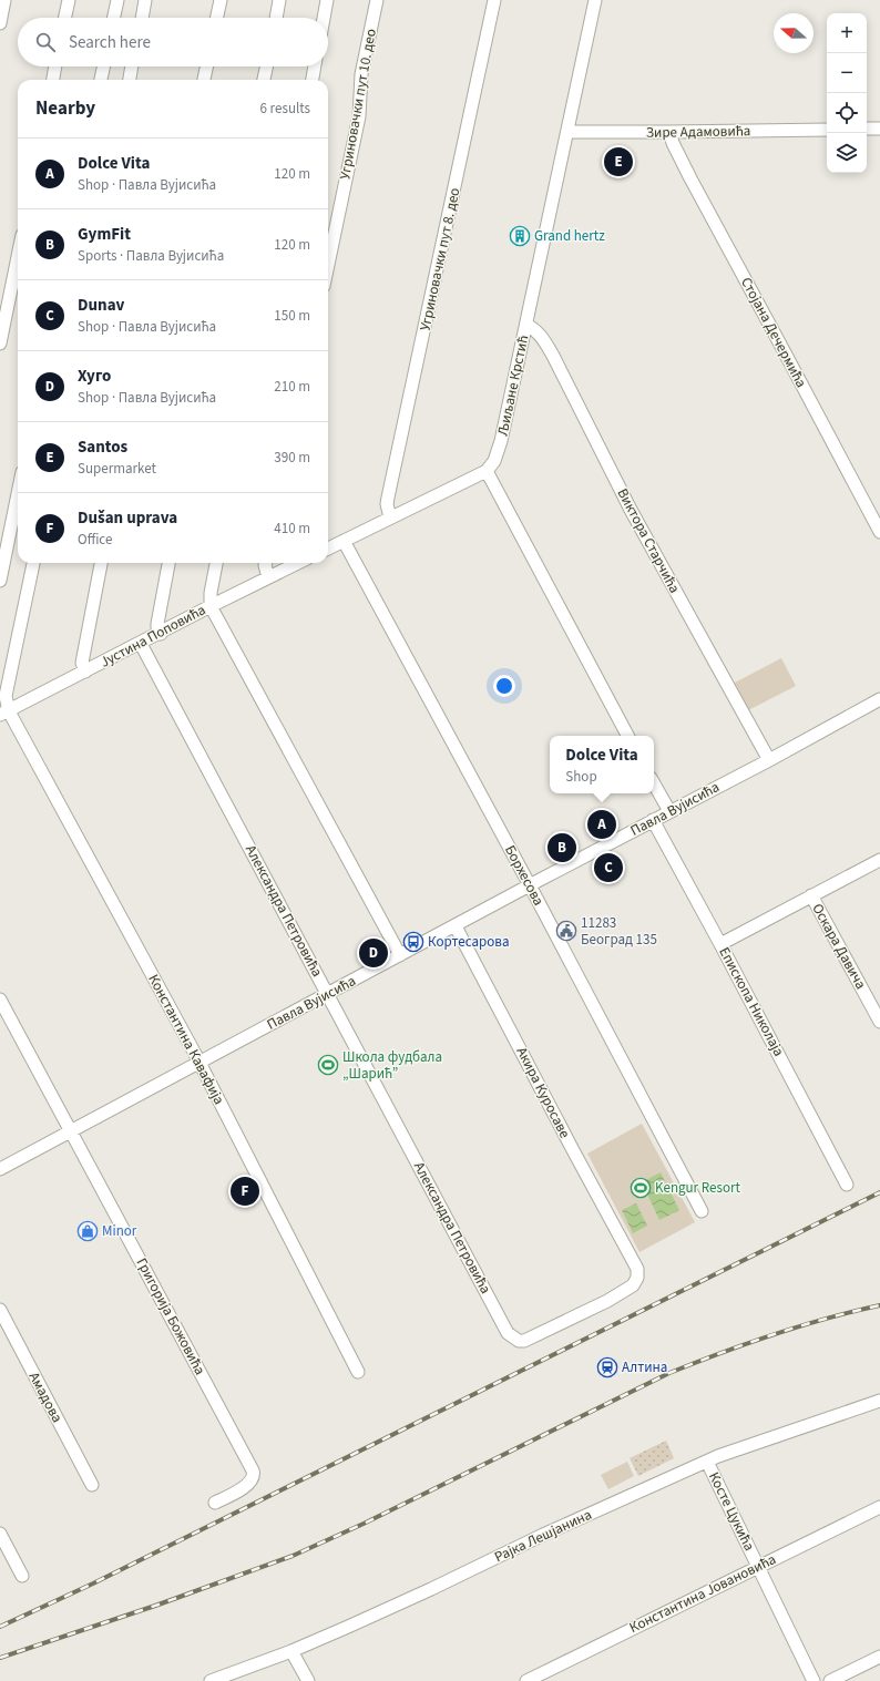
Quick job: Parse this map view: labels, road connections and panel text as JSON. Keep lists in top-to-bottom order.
{
  "streets": {
    "street": [
      "Угриновачки пут 10. део",
      "Зире Адамовића",
      "Угриновачки пут 8. део",
      "Стојана Дечермића",
      "Љиљане Крстић",
      "Виктора Старчића",
      "Јустина Поповића",
      "Павла Вујисића",
      "Борхесова",
      "Александра Петровића",
      "Оскара Давича",
      "Епископа Николаја",
      "Константина Кавафија",
      "Акира Куросаве",
      "Григорија Божовића",
      "Амадова",
      "Косте Цукића",
      "Рајка Лешјанина",
      "Константина Јовановића"
    ]
  },
  "crossings": [
    ["Зире Адамовића", "Стојана Дечермића"],
    ["Зире Адамовића", "Љиљане Крстић"],
    ["Љиљане Крстић", "Виктора Старчића"],
    ["Виктора Старчића", "Павла Вујисића"],
    ["Јустина Поповића", "Александра Петровића"],
    ["Јустина Поповића", "Константина Кавафија"],
    ["Павла Вујисића", "Борхесова"],
    ["Павла Вујисића", "Александра Петровића"],
    ["Павла Вујисића", "Епископа Николаја"],
    ["Павла Вујисића", "Константина Кавафија"],
    ["Павла Вујисића", "Акира Куросаве"],
    ["Павла Вујисића", "Григорија Божовића"],
    ["Александра Петровића", "Акира Куросаве"],
    ["Оскара Давича", "Епископа Николаја"],
    ["Косте Цукића", "Рајка Лешјанина"],
    ["Косте Цукића", "Константина Јовановића"]
  ],
  "places": {
    "building": ["Grand hertz"],
    "public building": ["11283 Београд 135"],
    "bus stop": ["Кортесарова"],
    "sports": ["Школа фудбала „Шарић”", "Kengur Resort"],
    "shop": ["Minor"],
    "station": ["Алтина"]
  },
  "north": "left",
  "page": {
    "map_buttons": ["+", "−"],
    "search": "Search here",
    "heading": ["Nearby", "6 results"],
    "list": [
      {
        "mark": "A",
        "name": "Dolce Vita",
        "note": "Shop · Павла Вујисића",
        "value": "120 m"
      },
      {
        "mark": "B",
        "name": "GymFit",
        "note": "Sports · Павла Вујисића",
        "value": "120 m"
      },
      {
        "mark": "C",
        "name": "Dunav",
        "note": "Shop · Павла Вујисића",
        "value": "150 m"
      },
      {
        "mark": "D",
        "name": "Хуго",
        "note": "Shop · Павла Вујисића",
        "value": "210 m"
      },
      {
        "mark": "E",
        "name": "Santos",
        "note": "Supermarket",
        "value": "390 m"
      },
      {
        "mark": "F",
        "name": "Dušan uprava",
        "note": "Office",
        "value": "410 m"
      }
    ],
    "pins": [
      "E",
      "A",
      "B",
      "C",
      "D",
      "F"
    ],
    "popup": ["Dolce Vita", "Shop"]
  }
}
